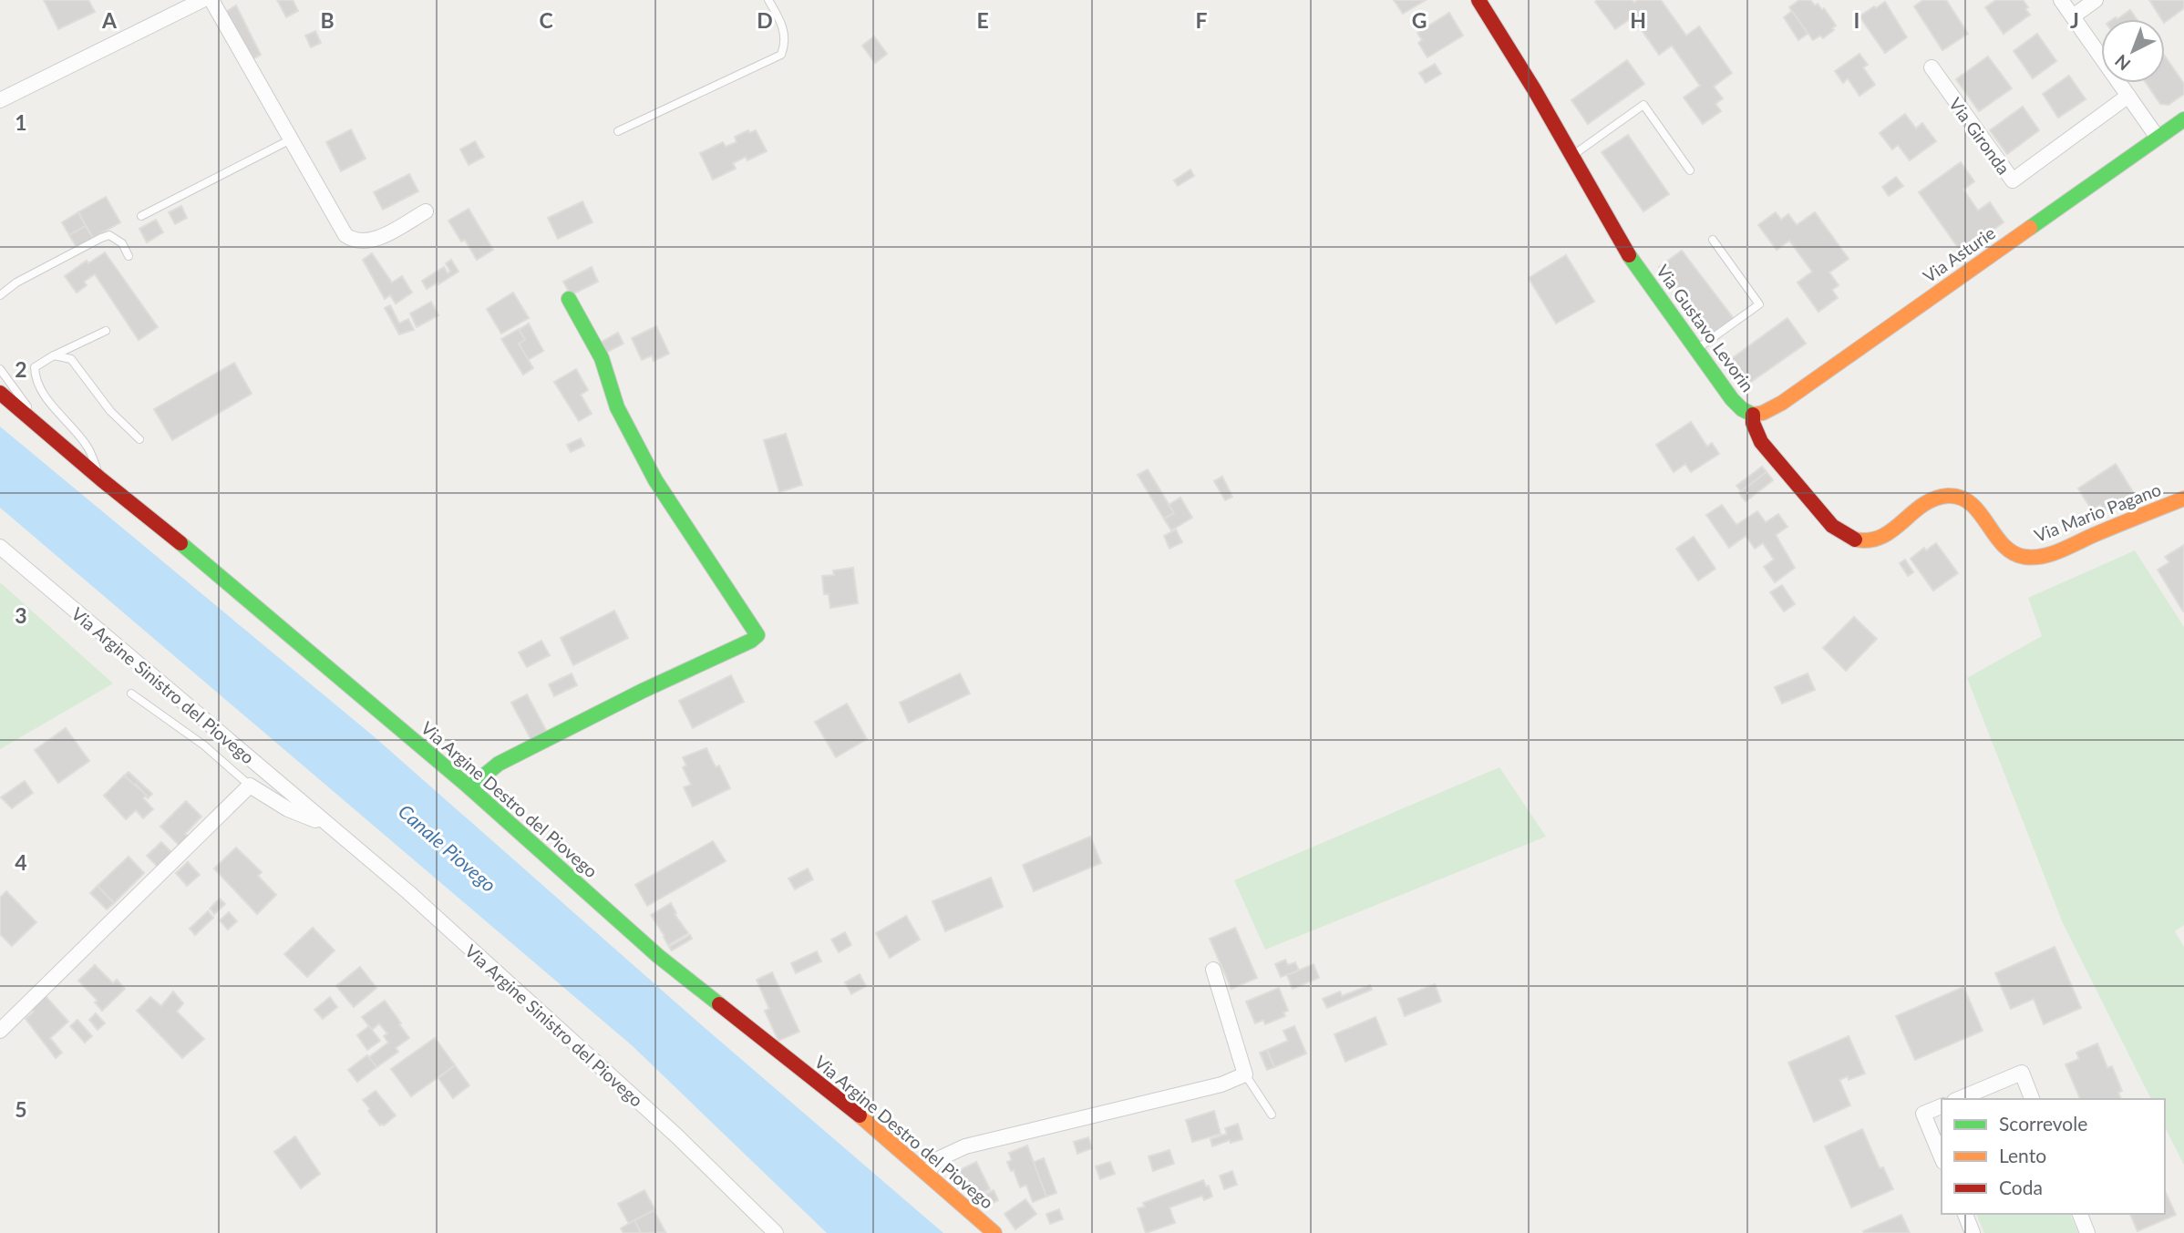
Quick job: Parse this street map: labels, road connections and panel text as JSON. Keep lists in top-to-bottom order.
{
  "streets": {
    "street": [
      "Via Gironda",
      "Via Asturie",
      "Via Gustavo Levorin",
      "Via Mario Pagano",
      "Via Argine Sinistro del Piovego",
      "Via Argine Destro del Piovego"
    ]
  },
  "crossings": [
    ["Via Asturie", "Via Gustavo Levorin"],
    ["Via Gustavo Levorin", "Via Mario Pagano"]
  ],
  "water": ["Canale Piovego"],
  "legend": ["Scorrevole", "Lento", "Coda"],
  "north": "bottom left",
  "grid": {
    "columns": [
      "A",
      "B",
      "C",
      "D",
      "E",
      "F",
      "G",
      "H",
      "I",
      "J"
    ],
    "rows": [
      "1",
      "2",
      "3",
      "4",
      "5"
    ]
  }
}
